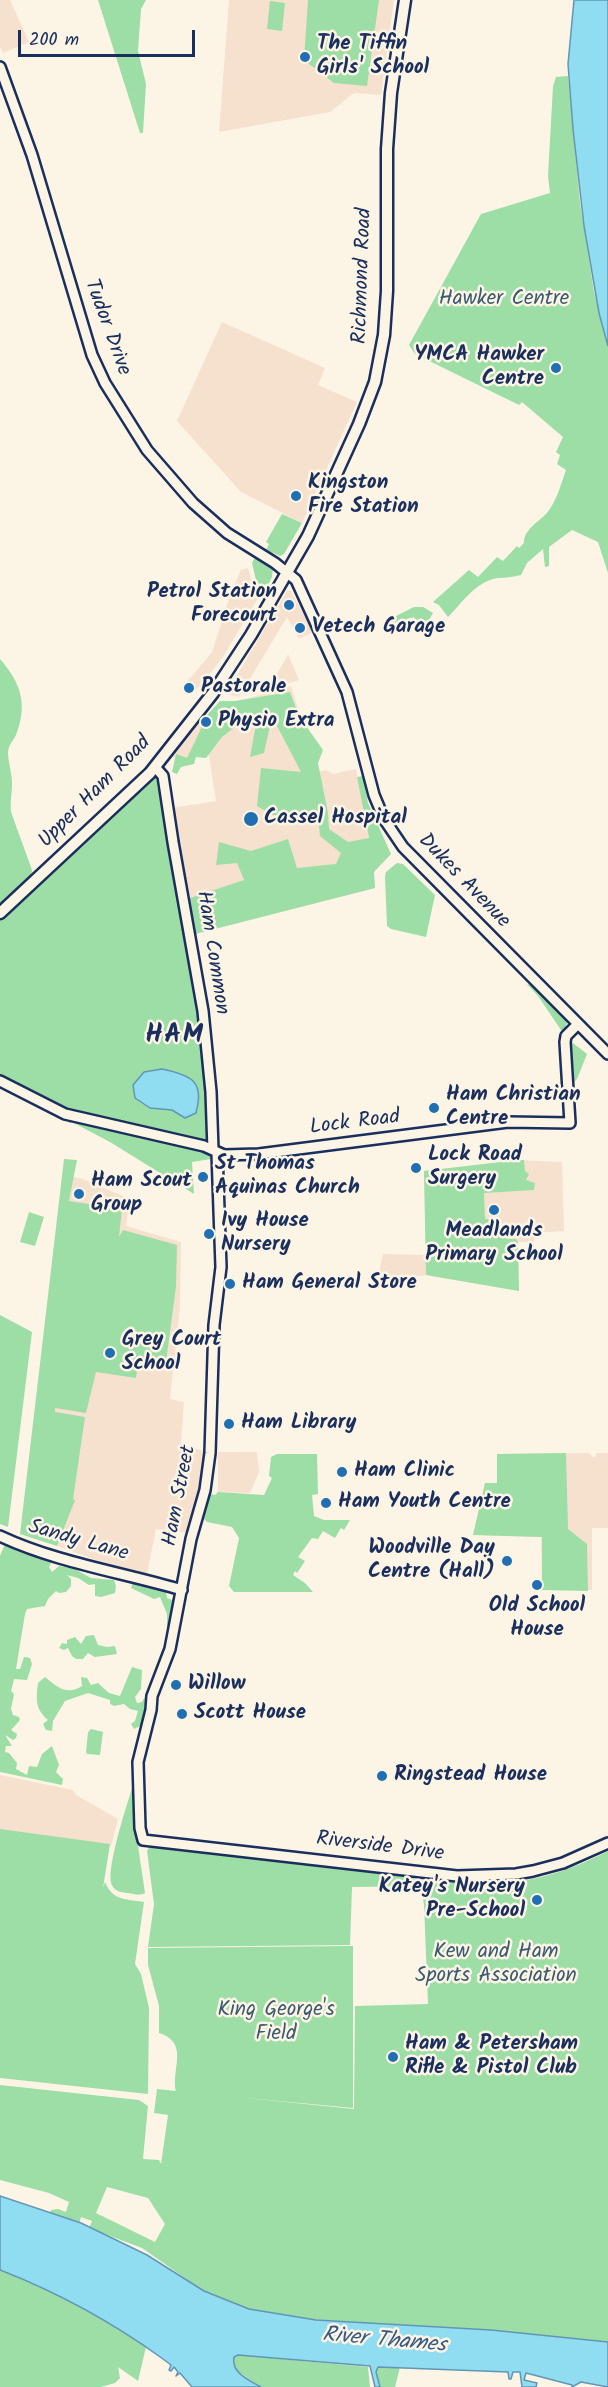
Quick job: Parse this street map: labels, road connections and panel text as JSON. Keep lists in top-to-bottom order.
{
  "streets": {
    "main road": ["Richmond Road", "Upper Ham Road"],
    "street": [
      "Tudor Drive",
      "Dukes Avenue",
      "Ham Common",
      "Lock Road",
      "Ham Street",
      "Sandy Lane",
      "Riverside Drive"
    ]
  },
  "crossings": [
    ["Richmond Road", "Tudor Drive"],
    ["Richmond Road", "Upper Ham Road"],
    ["Richmond Road", "Dukes Avenue"],
    ["Tudor Drive", "Dukes Avenue"],
    ["Upper Ham Road", "Ham Common"],
    ["Dukes Avenue", "Lock Road"],
    ["Ham Common", "Lock Road"],
    ["Ham Common", "Ham Street"],
    ["Lock Road", "Ham Street"],
    ["Ham Street", "Sandy Lane"],
    ["Ham Street", "Riverside Drive"]
  ],
  "districts": ["HAM"],
  "water": ["River Thames"],
  "parks": ["Hawker Centre", "Kew and Ham Sports Association", "King George's Field"],
  "places": [
    "The Tiffin Girls' School",
    "YMCA Hawker Centre",
    "Kingston Fire Station",
    "Petrol Station Forecourt",
    "Vetech Garage",
    "Pastorale",
    "Physio Extra",
    "Cassel Hospital",
    "Ham Christian Centre",
    "Lock Road Surgery",
    "St Thomas Aquinas Church",
    "Ham Scout Group",
    "Meadlands Primary School",
    "Ivy House Nursery",
    "Ham General Store",
    "Grey Court School",
    "Ham Library",
    "Ham Clinic",
    "Ham Youth Centre",
    "Woodville Day Centre (Hall)",
    "Old School House",
    "Willow",
    "Scott House",
    "Ringstead House",
    "Katey's Nursery Pre-School",
    "Ham & Petersham Rifle & Pistol Club"
  ],
  "scale_bar": "200 m"
}
